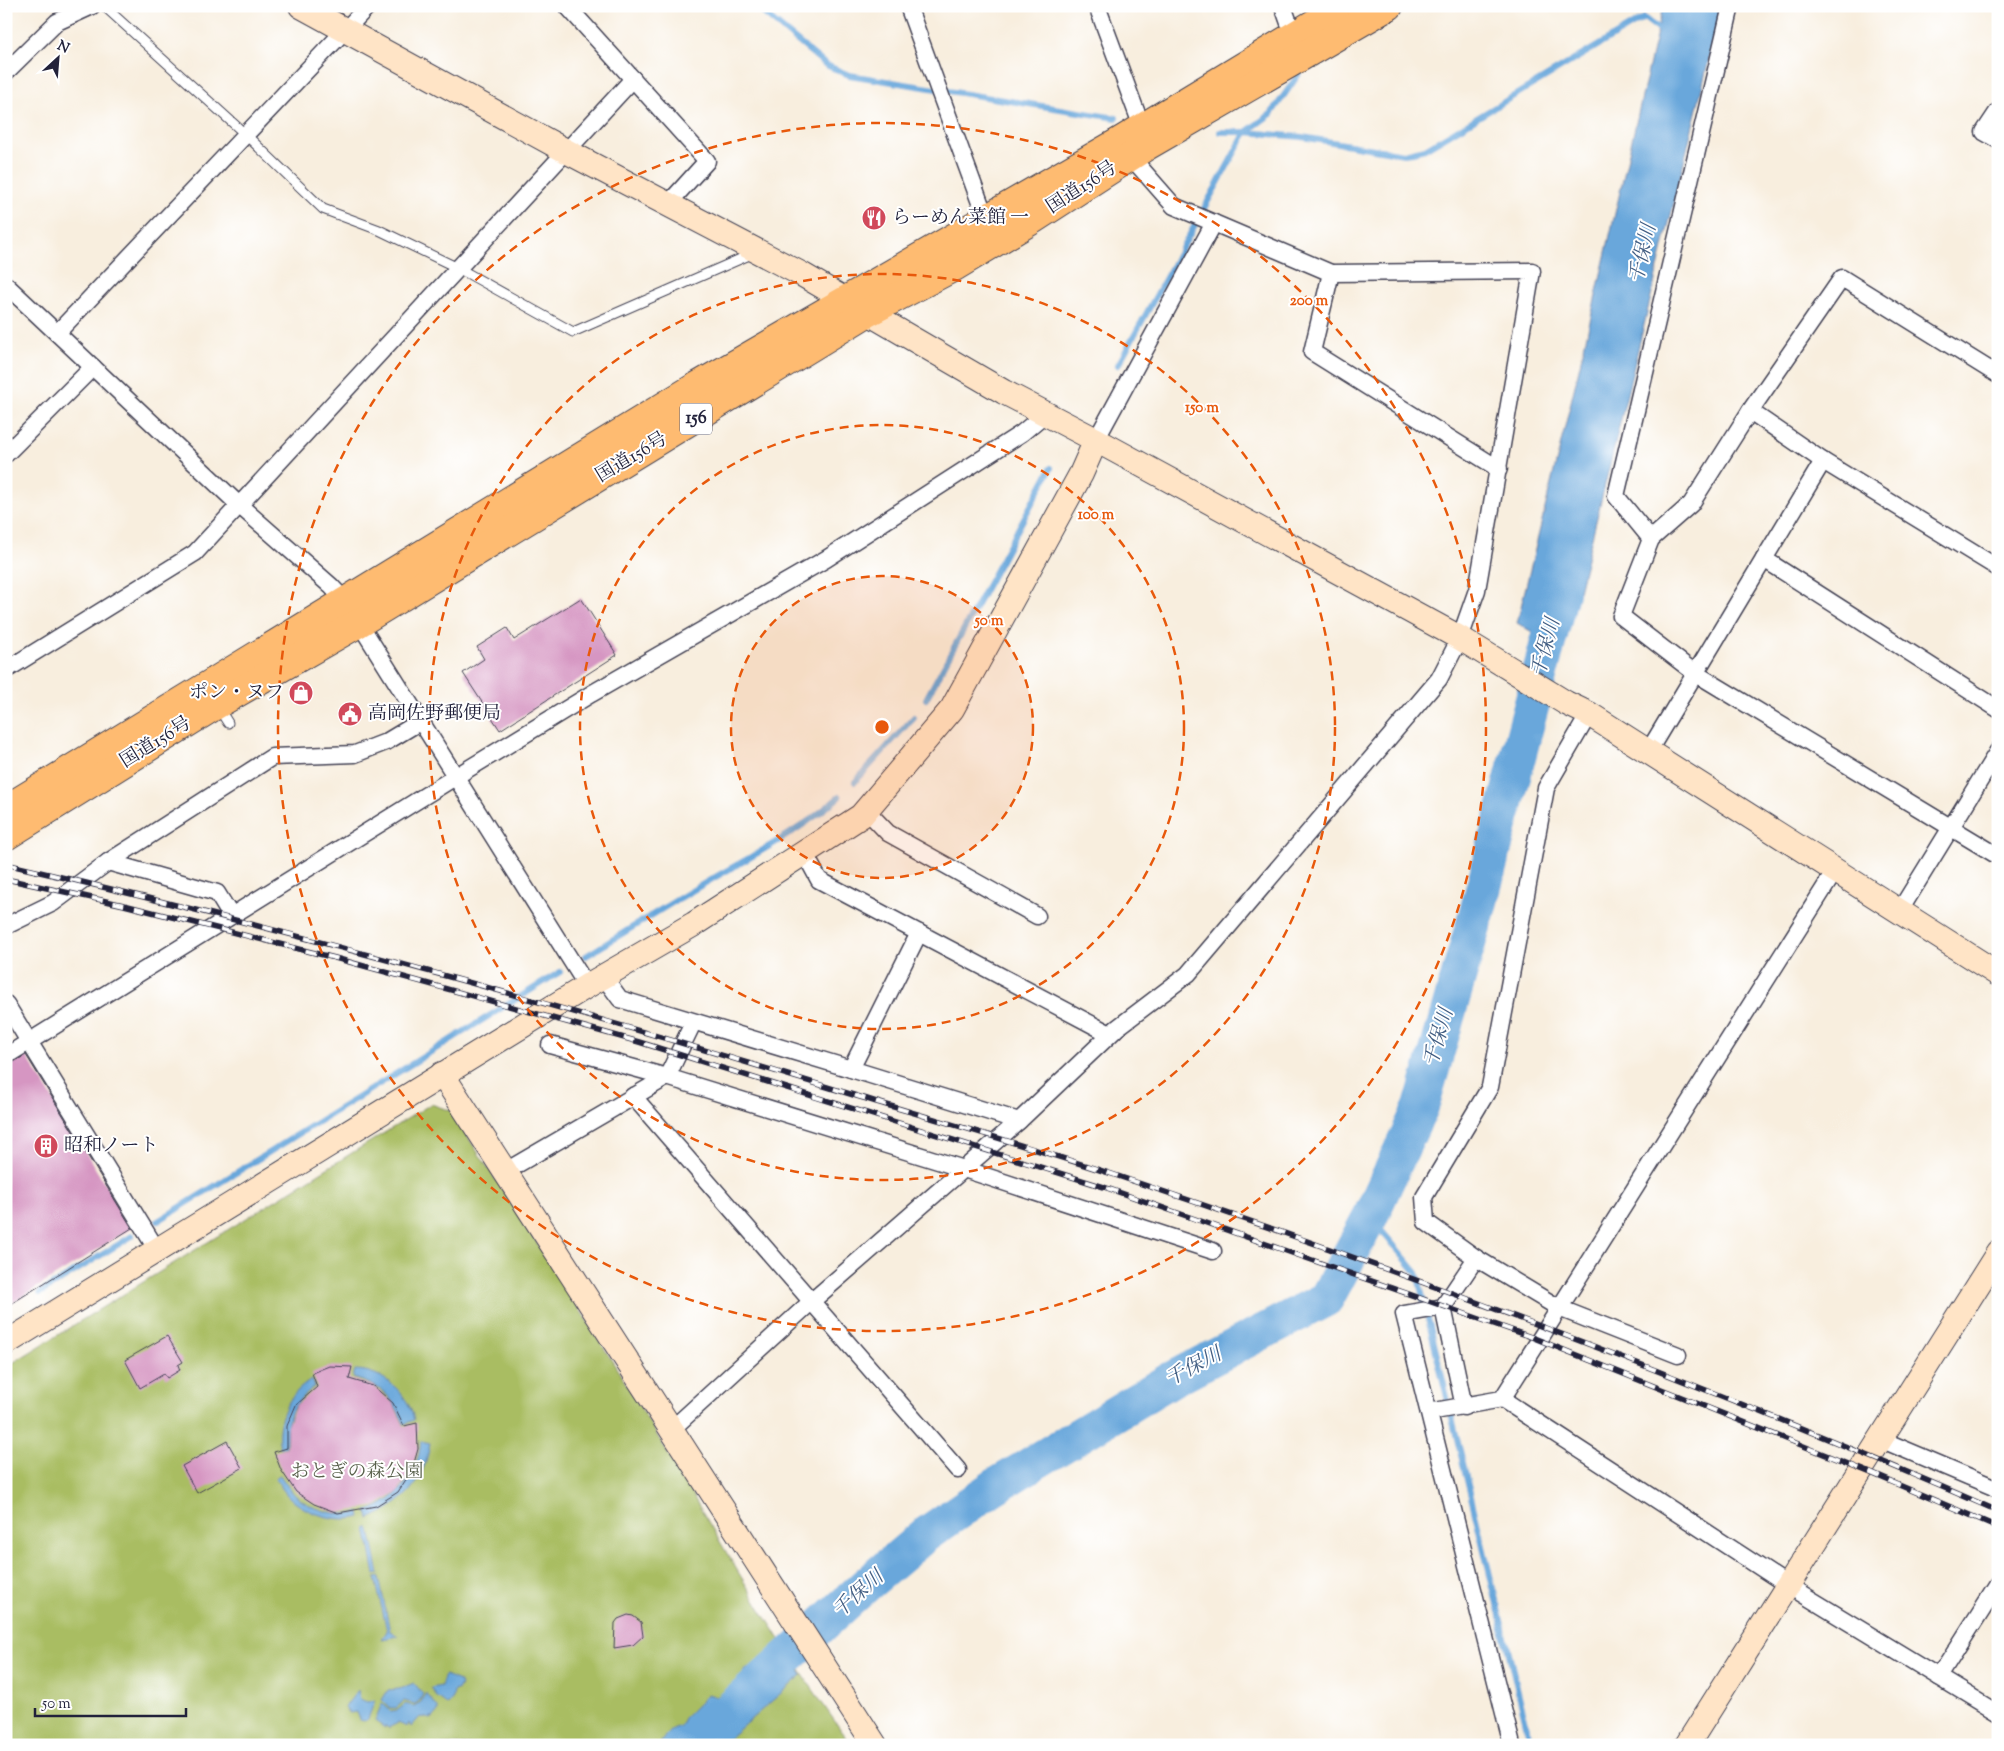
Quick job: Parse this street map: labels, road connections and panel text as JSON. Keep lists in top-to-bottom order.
{
  "streets": {
    "highway": ["国道156号", "156"]
  },
  "water": ["千保川"],
  "parks": ["おとぎの森公園"],
  "places": {
    "restaurant": ["らーめん菜館 一"],
    "shop": ["ポン・ヌフ"],
    "public building": ["高岡佐野郵便局"],
    "building": ["昭和ノート"]
  },
  "scale_bar": "50 m",
  "north": "top right",
  "rings": [
    "200 m",
    "150 m",
    "100 m",
    "50 m"
  ]
}
